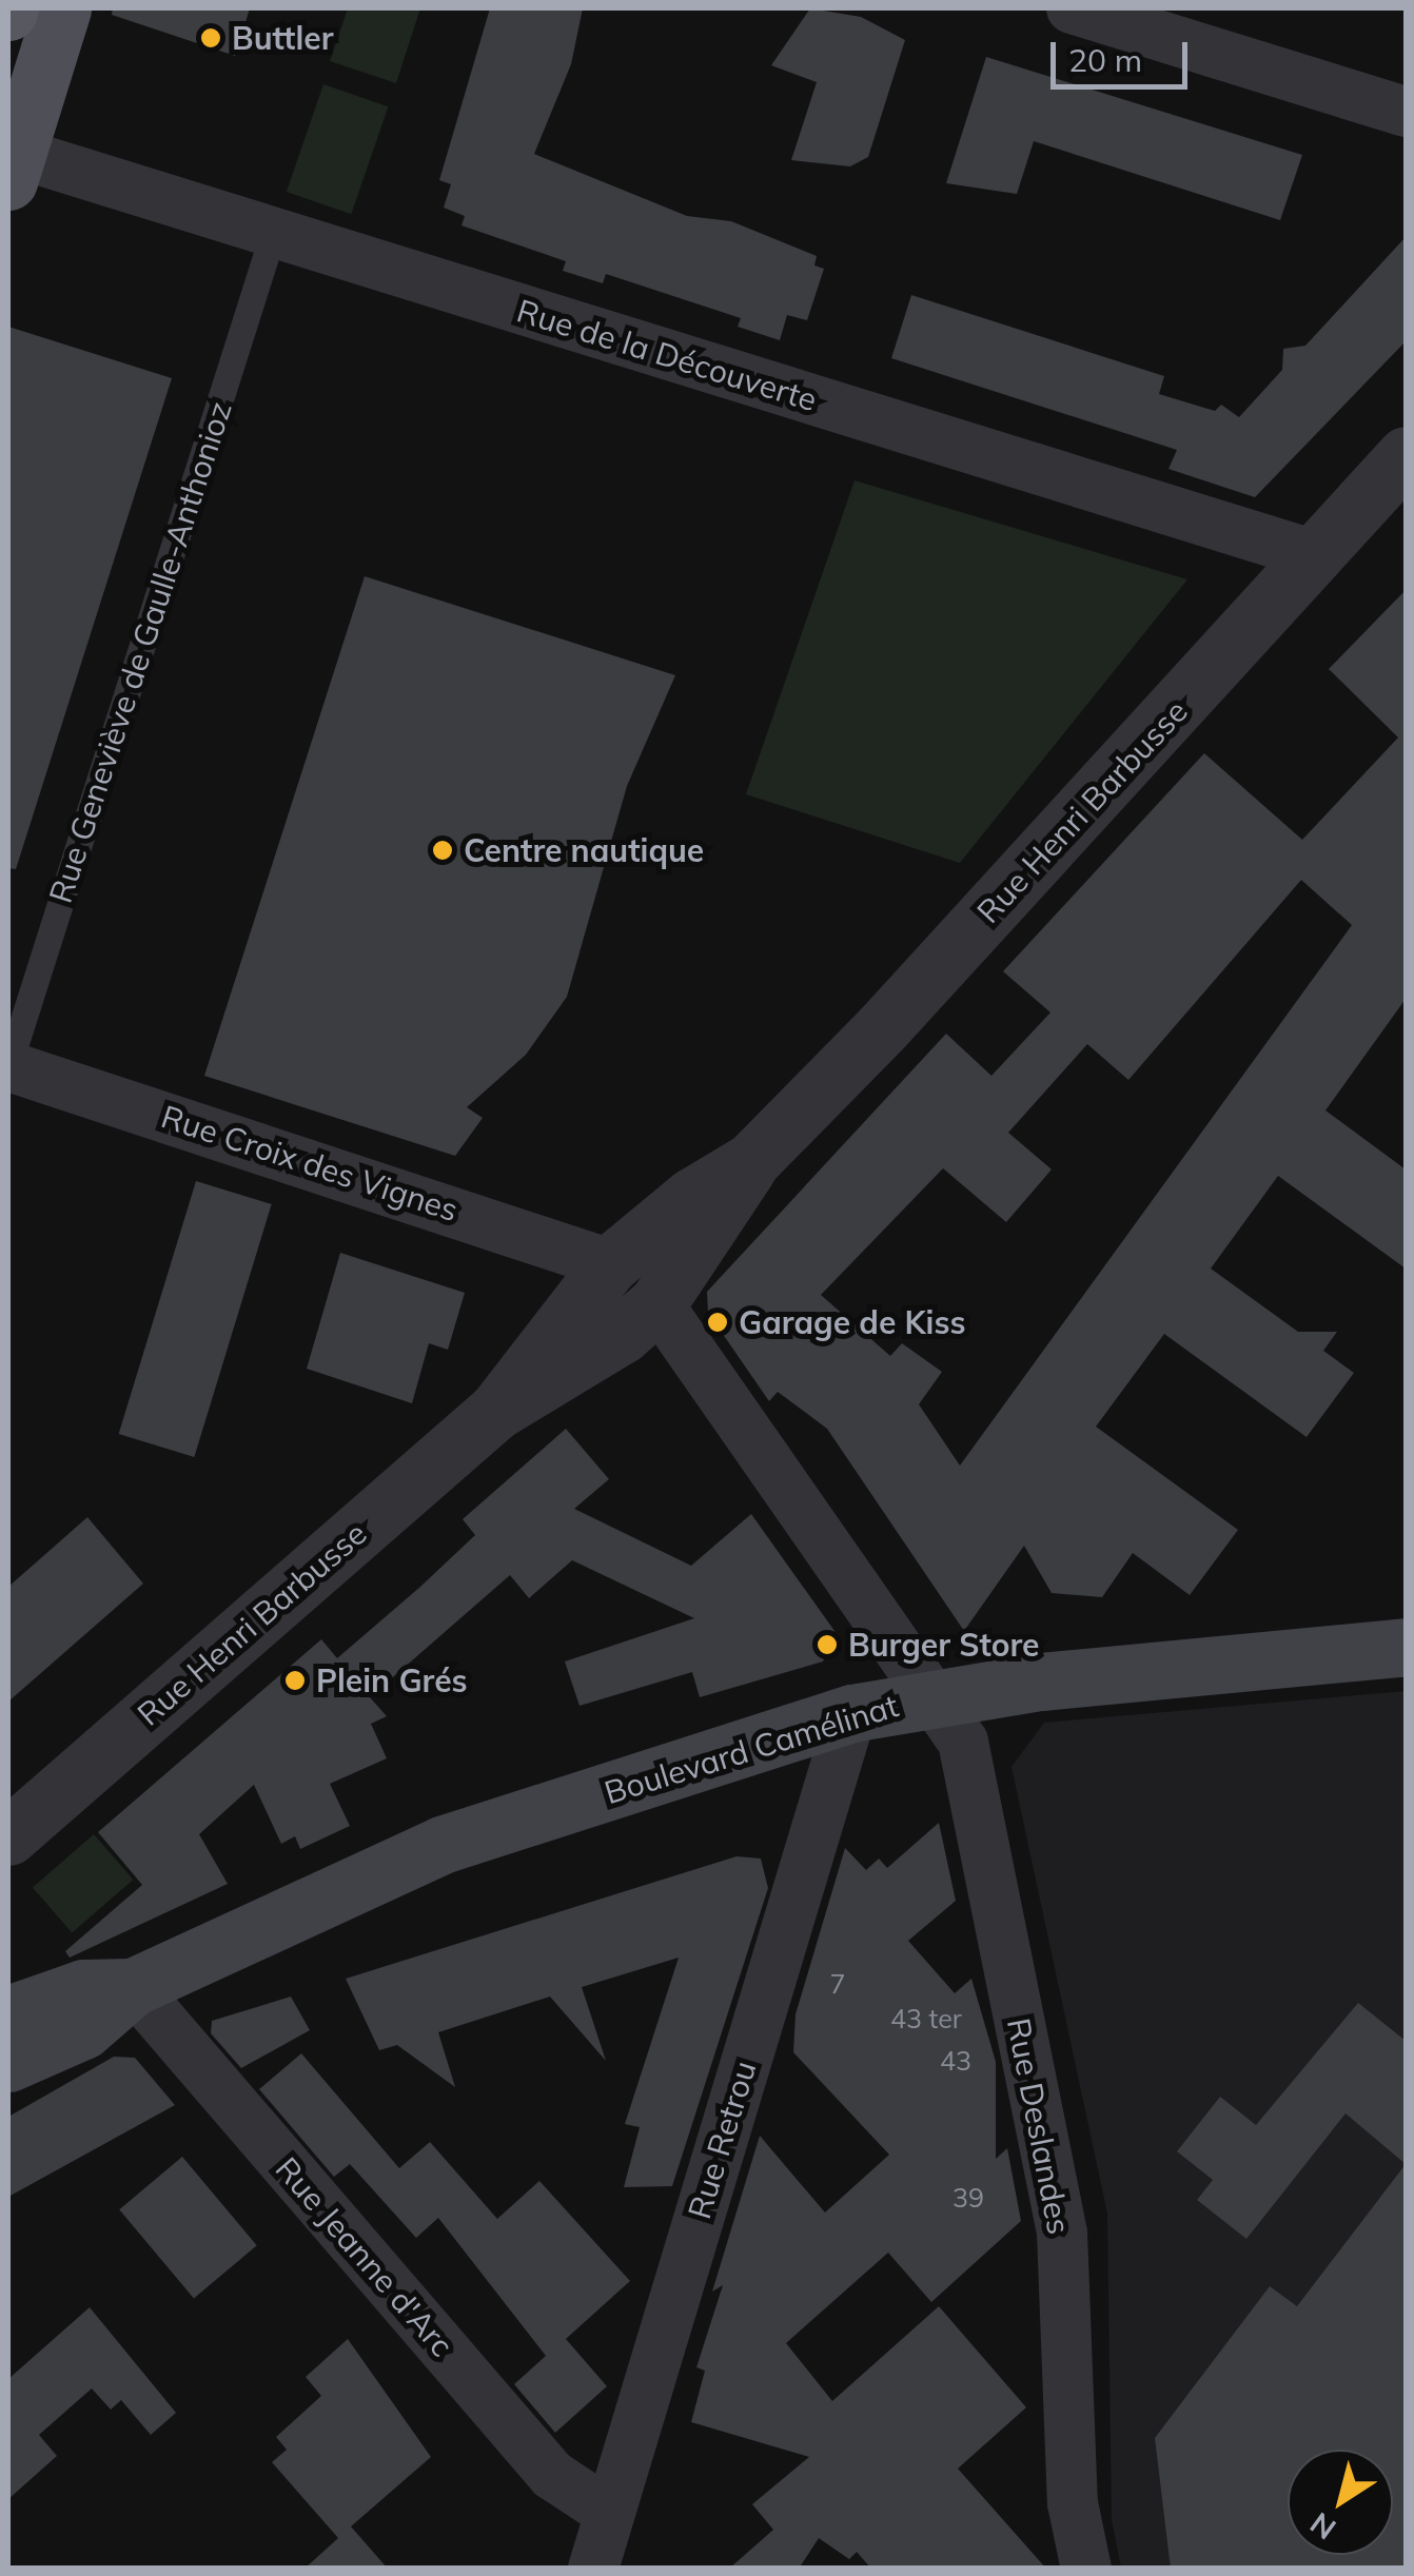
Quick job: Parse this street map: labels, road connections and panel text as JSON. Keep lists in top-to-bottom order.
{
  "streets": {
    "main road": ["Boulevard Camélinat"],
    "street": [
      "Rue de la Découverte",
      "Rue Henri Barbusse",
      "Rue Croix des Vignes",
      "Rue Deslandes",
      "Rue Retrou",
      "Rue Jeanne d'Arc"
    ],
    "lane": ["Rue Geneviève de Gaulle-Anthonioz"]
  },
  "crossings": [
    ["Rue de la Découverte", "Rue Geneviève de Gaulle-Anthonioz"],
    ["Rue de la Découverte", "Rue Henri Barbusse"],
    ["Rue Geneviève de Gaulle-Anthonioz", "Rue Croix des Vignes"],
    ["Rue Henri Barbusse", "Rue Croix des Vignes"],
    ["Boulevard Camélinat", "Rue Deslandes"],
    ["Boulevard Camélinat", "Rue Retrou"],
    ["Boulevard Camélinat", "Rue Jeanne d'Arc"],
    ["Rue Retrou", "Rue Jeanne d'Arc"]
  ],
  "places": [
    "Buttler",
    "Centre nautique",
    "Garage de Kiss",
    "Burger Store",
    "Plein Grés"
  ],
  "house_numbers": [
    "7",
    "43 ter",
    "43",
    "39"
  ],
  "scale_bar": "20 m",
  "north": "bottom left"
}
